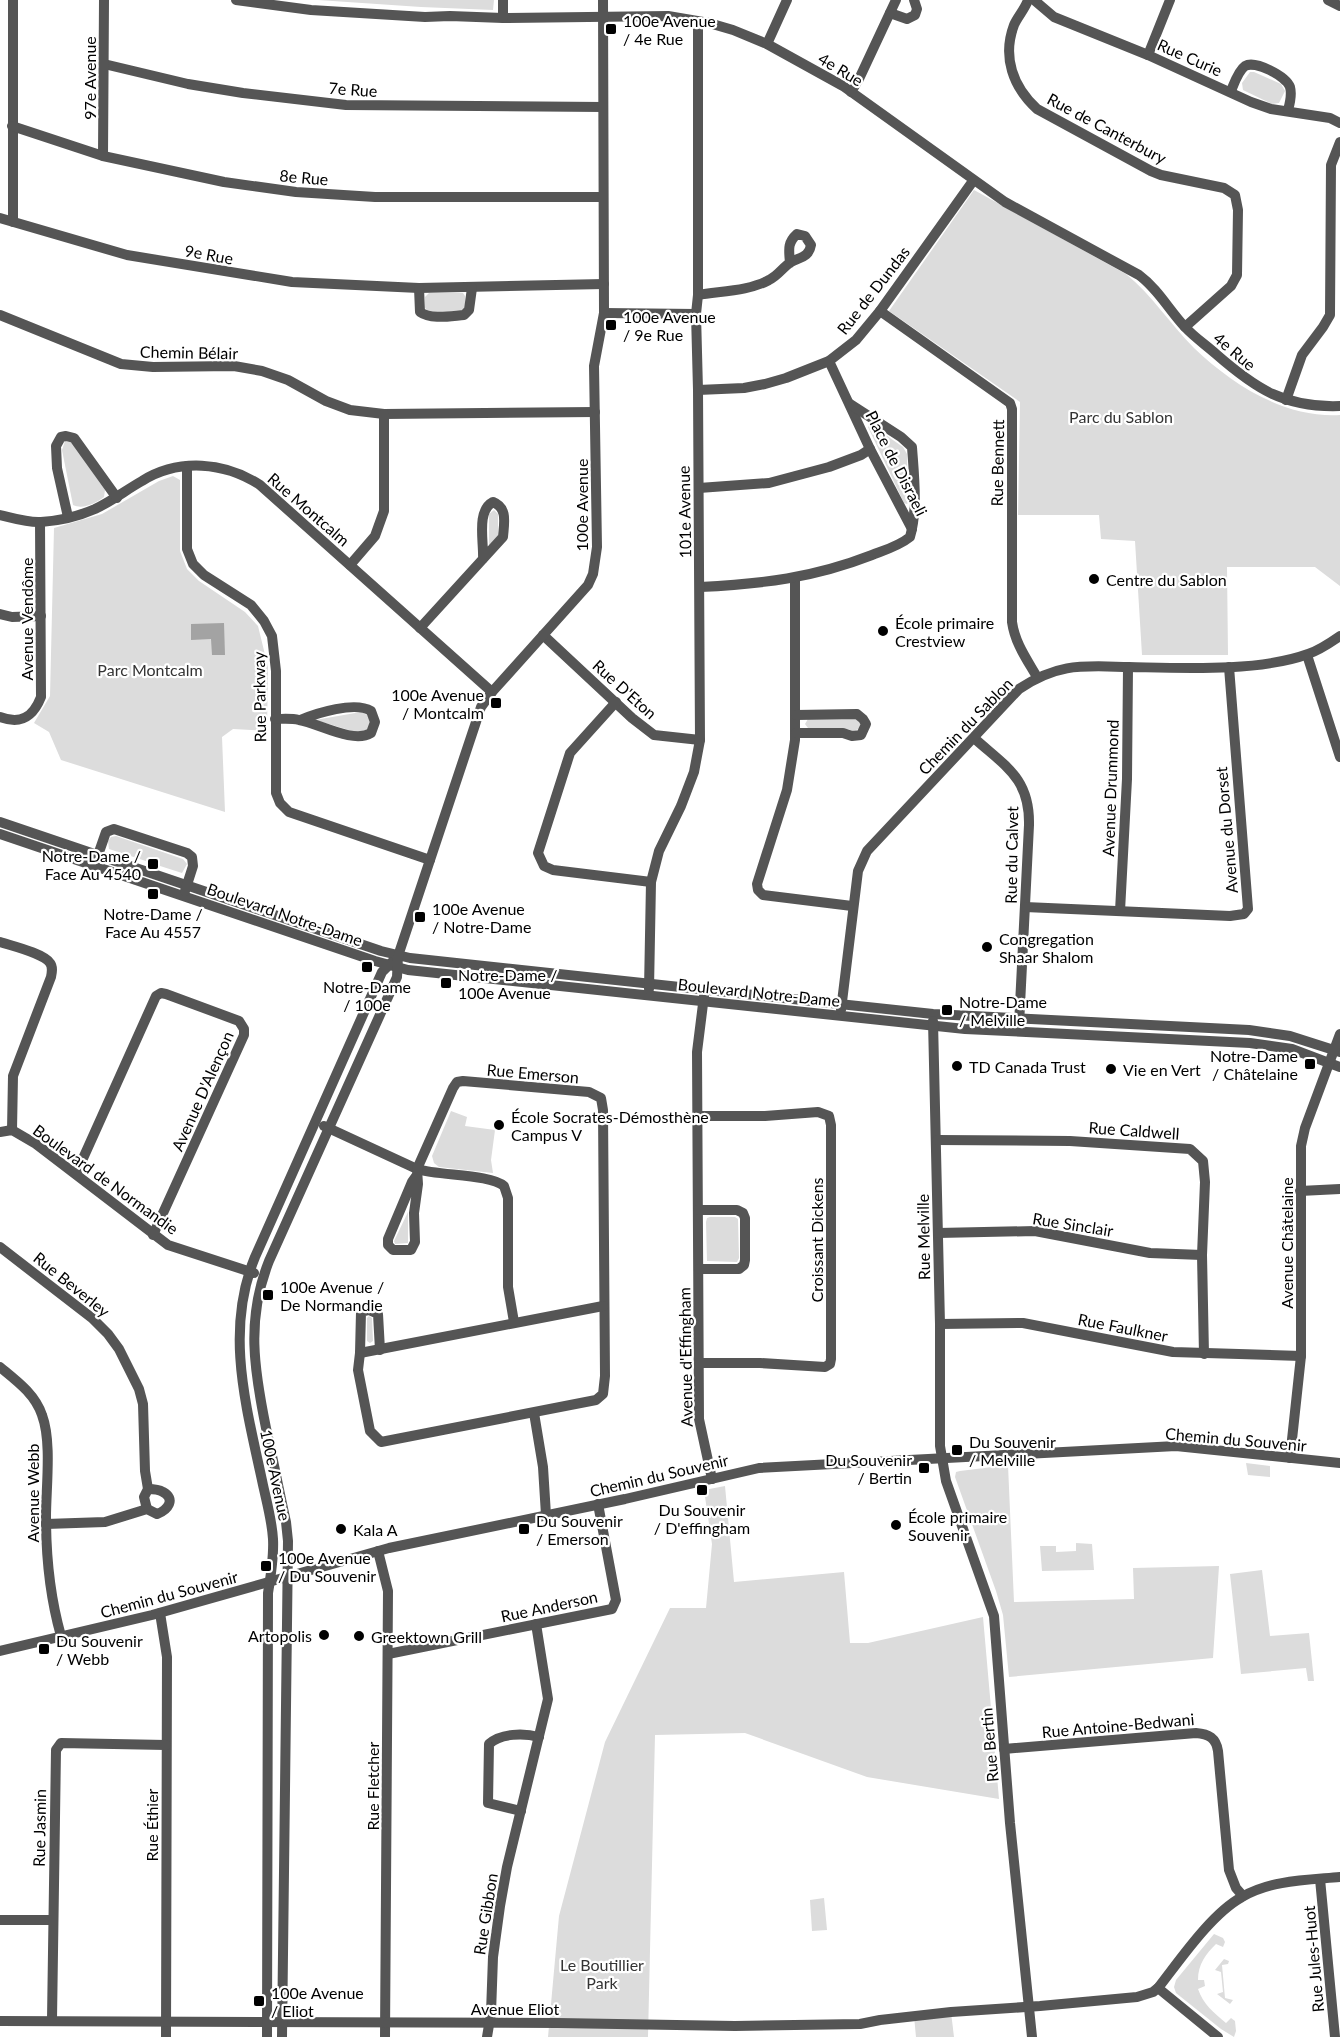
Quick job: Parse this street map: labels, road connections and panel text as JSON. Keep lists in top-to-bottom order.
{
  "streets": {
    "street": [
      "Rue Curie",
      "4e Rue",
      "97e Avenue",
      "7e Rue",
      "Rue de Canterbury",
      "8e Rue",
      "9e Rue",
      "Rue de Dundas",
      "Chemin Bélair",
      "Place de Disraeli",
      "Rue Bennett",
      "100e Avenue",
      "Rue Montcalm",
      "101e Avenue",
      "Avenue Vendôme",
      "Rue D'Eton",
      "Rue Parkway",
      "Chemin du Sablon",
      "Avenue Drummond",
      "Avenue du Dorset",
      "Rue du Calvet",
      "Boulevard Notre-Dame",
      "Rue Emerson",
      "Avenue D'Alençon",
      "Rue Caldwell",
      "Boulevard de Normandie",
      "Rue Sinclair",
      "Rue Melville",
      "Croissant Dickens",
      "Avenue Châtelaine",
      "Rue Beverley",
      "Rue Faulkner",
      "Avenue d'Effingham",
      "Chemin du Souvenir",
      "Avenue Webb",
      "Rue Anderson",
      "Rue Antoine-Bedwani",
      "Rue Bertin",
      "Rue Fletcher",
      "Rue Éthier",
      "Rue Jasmin",
      "Rue Gibbon",
      "Rue Jules-Huot",
      "Avenue Eliot"
    ]
  },
  "crossings": [
    ["4e Rue", "Rue de Canterbury"],
    ["4e Rue", "Rue de Dundas"],
    ["4e Rue", "100e Avenue"],
    ["4e Rue", "101e Avenue"],
    ["97e Avenue", "7e Rue"],
    ["97e Avenue", "8e Rue"],
    ["7e Rue", "100e Avenue"],
    ["8e Rue", "100e Avenue"],
    ["9e Rue", "100e Avenue"],
    ["Rue de Dundas", "Place de Disraeli"],
    ["Rue de Dundas", "Rue Bennett"],
    ["Rue de Dundas", "101e Avenue"],
    ["Chemin Bélair", "100e Avenue"],
    ["Rue Bennett", "Chemin du Sablon"],
    ["100e Avenue", "Rue Montcalm"],
    ["100e Avenue", "Rue D'Eton"],
    ["100e Avenue", "Rue Parkway"],
    ["100e Avenue", "Boulevard Notre-Dame"],
    ["100e Avenue", "Boulevard de Normandie"],
    ["100e Avenue", "Chemin du Souvenir"],
    ["100e Avenue", "Avenue Eliot"],
    ["Rue Montcalm", "Avenue Vendôme"],
    ["Rue Montcalm", "Rue Parkway"],
    ["101e Avenue", "Rue D'Eton"],
    ["101e Avenue", "Boulevard Notre-Dame"],
    ["Chemin du Sablon", "Avenue Drummond"],
    ["Chemin du Sablon", "Avenue du Dorset"],
    ["Chemin du Sablon", "Rue du Calvet"],
    ["Chemin du Sablon", "Boulevard Notre-Dame"],
    ["Avenue Drummond", "Avenue du Dorset"],
    ["Avenue du Dorset", "Rue du Calvet"],
    ["Rue du Calvet", "Boulevard Notre-Dame"],
    ["Boulevard Notre-Dame", "Rue Melville"],
    ["Boulevard Notre-Dame", "Avenue Châtelaine"],
    ["Boulevard Notre-Dame", "Avenue d'Effingham"],
    ["Avenue D'Alençon", "Boulevard de Normandie"],
    ["Rue Caldwell", "Rue Sinclair"],
    ["Rue Caldwell", "Rue Melville"],
    ["Rue Caldwell", "Rue Faulkner"],
    ["Rue Sinclair", "Rue Melville"],
    ["Rue Melville", "Rue Faulkner"],
    ["Rue Melville", "Chemin du Souvenir"],
    ["Rue Melville", "Rue Bertin"],
    ["Croissant Dickens", "Avenue d'Effingham"],
    ["Avenue Châtelaine", "Rue Faulkner"],
    ["Avenue Châtelaine", "Chemin du Souvenir"],
    ["Avenue d'Effingham", "Chemin du Souvenir"],
    ["Chemin du Souvenir", "Avenue Webb"],
    ["Chemin du Souvenir", "Rue Anderson"],
    ["Chemin du Souvenir", "Rue Bertin"],
    ["Chemin du Souvenir", "Rue Fletcher"],
    ["Chemin du Souvenir", "Rue Éthier"],
    ["Rue Anderson", "Rue Fletcher"],
    ["Rue Anderson", "Rue Gibbon"],
    ["Rue Antoine-Bedwani", "Rue Bertin"],
    ["Rue Bertin", "Avenue Eliot"],
    ["Rue Fletcher", "Avenue Eliot"],
    ["Rue Éthier", "Rue Jasmin"],
    ["Rue Éthier", "Avenue Eliot"],
    ["Rue Jasmin", "Avenue Eliot"],
    ["Rue Gibbon", "Avenue Eliot"]
  ],
  "parks": ["Parc du Sablon", "Parc Montcalm", "Le Boutillier Park"],
  "places": {
    "transit": [
      "100e Avenue / 4e Rue",
      "100e Avenue / 9e Rue",
      "100e Avenue / Montcalm",
      "Notre-Dame / Face Au 4540",
      "Notre-Dame / Face Au 4557",
      "100e Avenue / Notre-Dame",
      "Notre-Dame / 100e",
      "Notre-Dame / 100e Avenue",
      "Notre-Dame / Melville",
      "Notre-Dame / Châtelaine",
      "100e Avenue / De Normandie",
      "Du Souvenir / Melville",
      "Du Souvenir / Bertin",
      "Du Souvenir / D'effingham",
      "Du Souvenir / Emerson",
      "100e Avenue / Du Souvenir",
      "Du Souvenir / Webb",
      "100e Avenue / Eliot"
    ],
    "other": [
      "Centre du Sablon",
      "École primaire Crestview",
      "Congregation Shaar Shalom",
      "TD Canada Trust",
      "Vie en Vert",
      "École Socrates-Démosthène Campus V",
      "École primaire Souvenir",
      "Kala A",
      "Artopolis",
      "Greektown Grill"
    ]
  }
}
